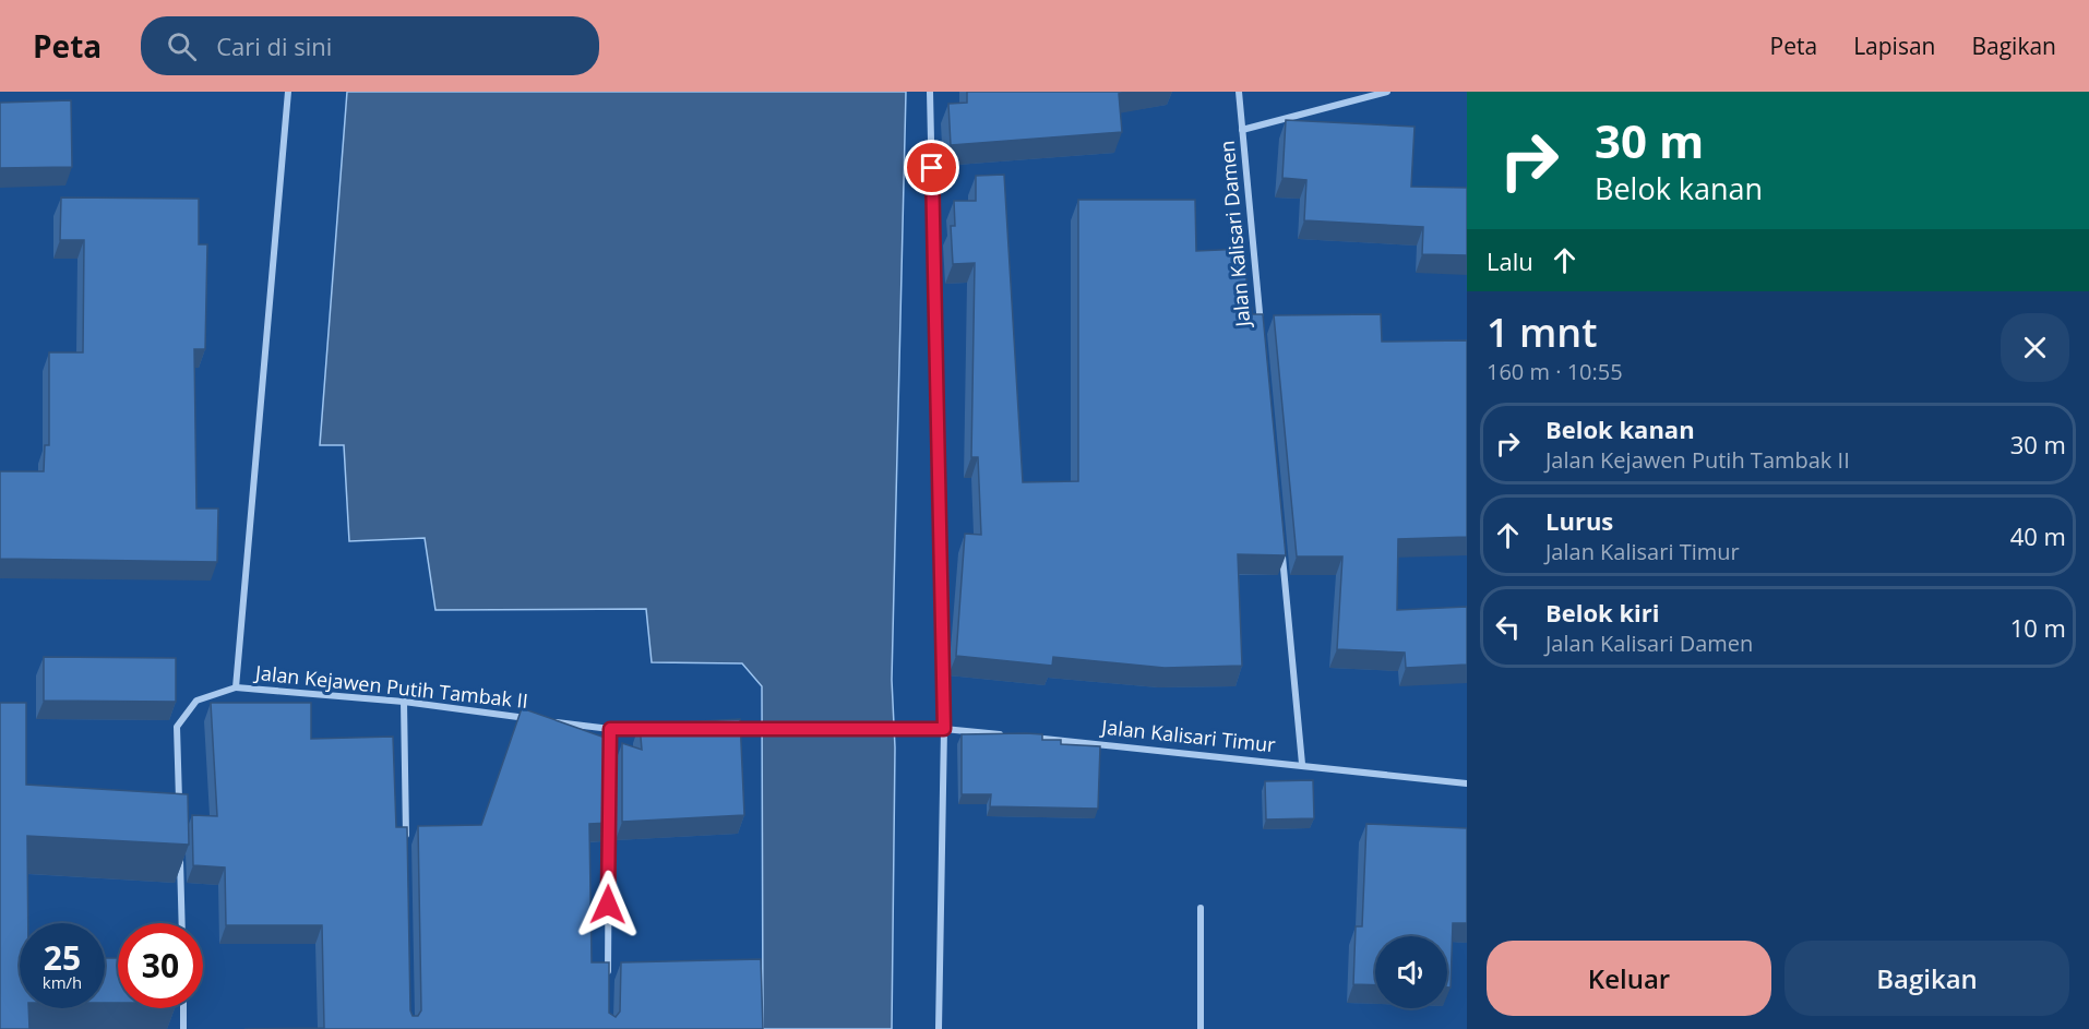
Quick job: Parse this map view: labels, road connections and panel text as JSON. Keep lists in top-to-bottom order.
{
  "streets": {
    "street": ["Jalan Kalisari Damen", "Jalan Kejawen Putih Tambak II", "Jalan Kalisari Timur"]
  },
  "page": {
    "header": "Peta",
    "search": "Cari di sini",
    "nav": ["Peta", "Lapisan", "Bagikan"],
    "turn": ["30 m", "Belok kanan"],
    "then": "Lalu",
    "heading": ["1 mnt", "160 m · 10:55"],
    "list": [
      {
        "name": "Belok kanan",
        "note": "Jalan Kejawen Putih Tambak II",
        "value": "30 m"
      },
      {
        "name": "Lurus",
        "note": "Jalan Kalisari Timur",
        "value": "40 m"
      },
      {
        "name": "Belok kiri",
        "note": "Jalan Kalisari Damen",
        "value": "10 m"
      }
    ],
    "speed": "25 km/h",
    "limit": "30",
    "buttons": ["Keluar", "Bagikan"]
  }
}
